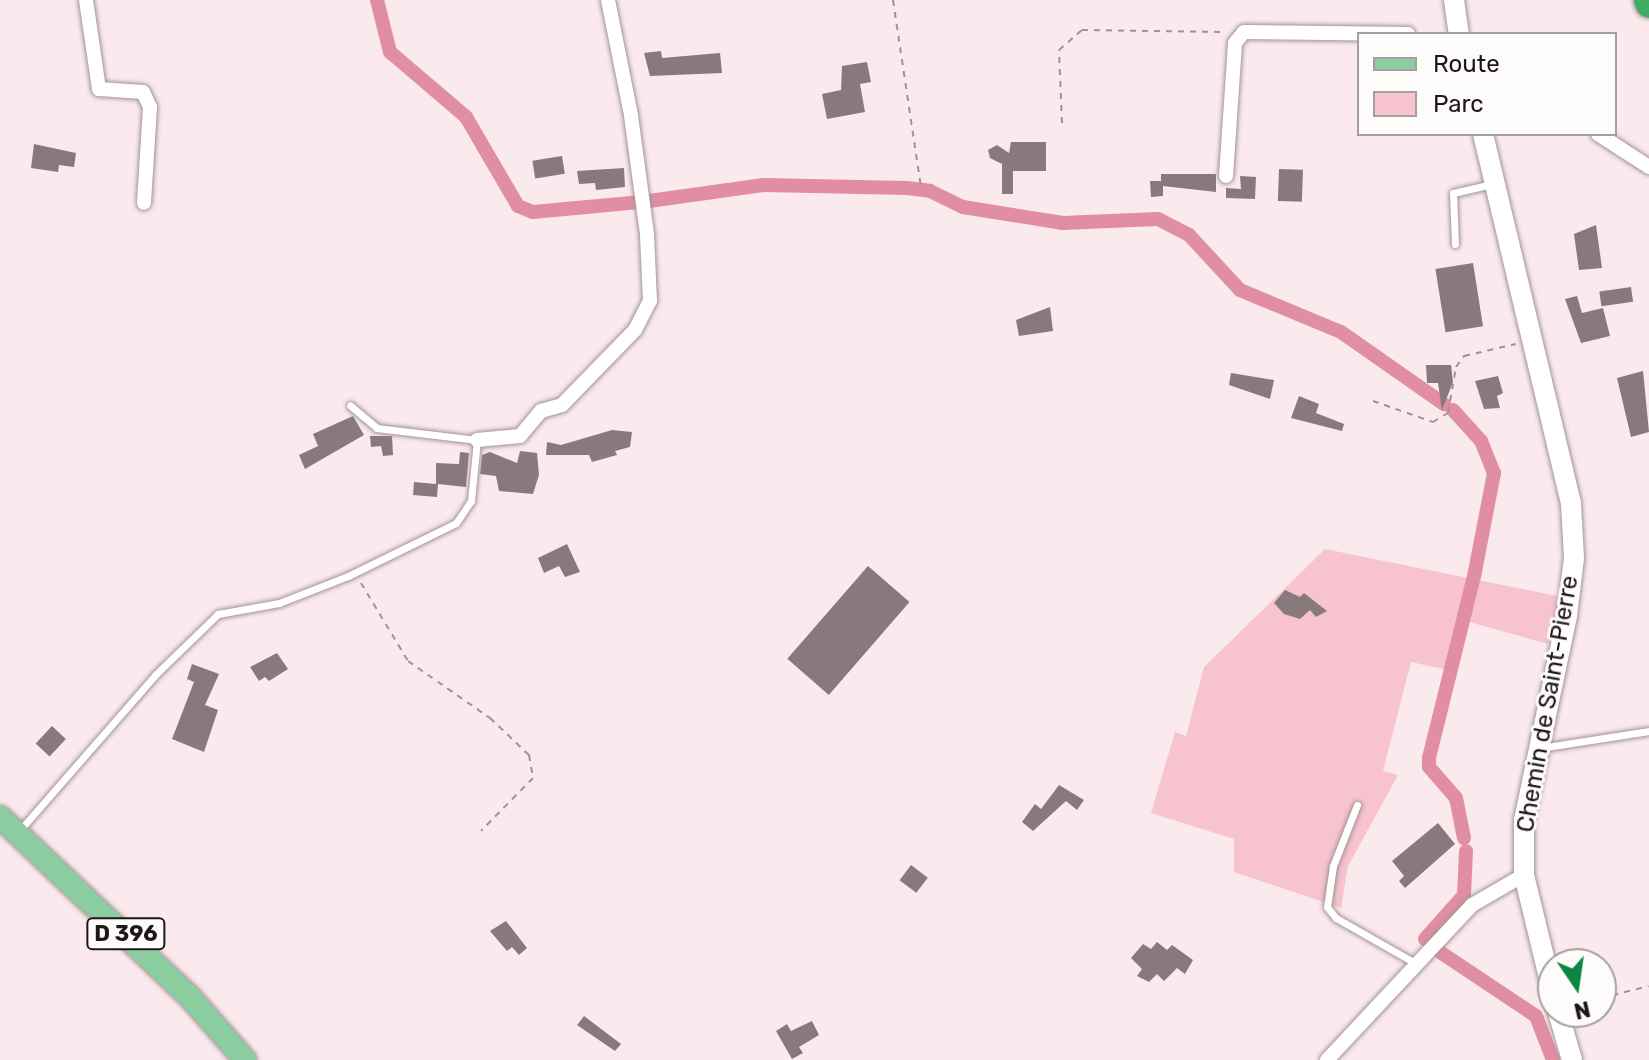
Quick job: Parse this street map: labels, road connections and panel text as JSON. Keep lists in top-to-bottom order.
{
  "streets": {
    "main road": ["Chemin de Saint-Pierre", "D 396"]
  },
  "legend": ["Route", "Parc"],
  "north": "bottom"
}
